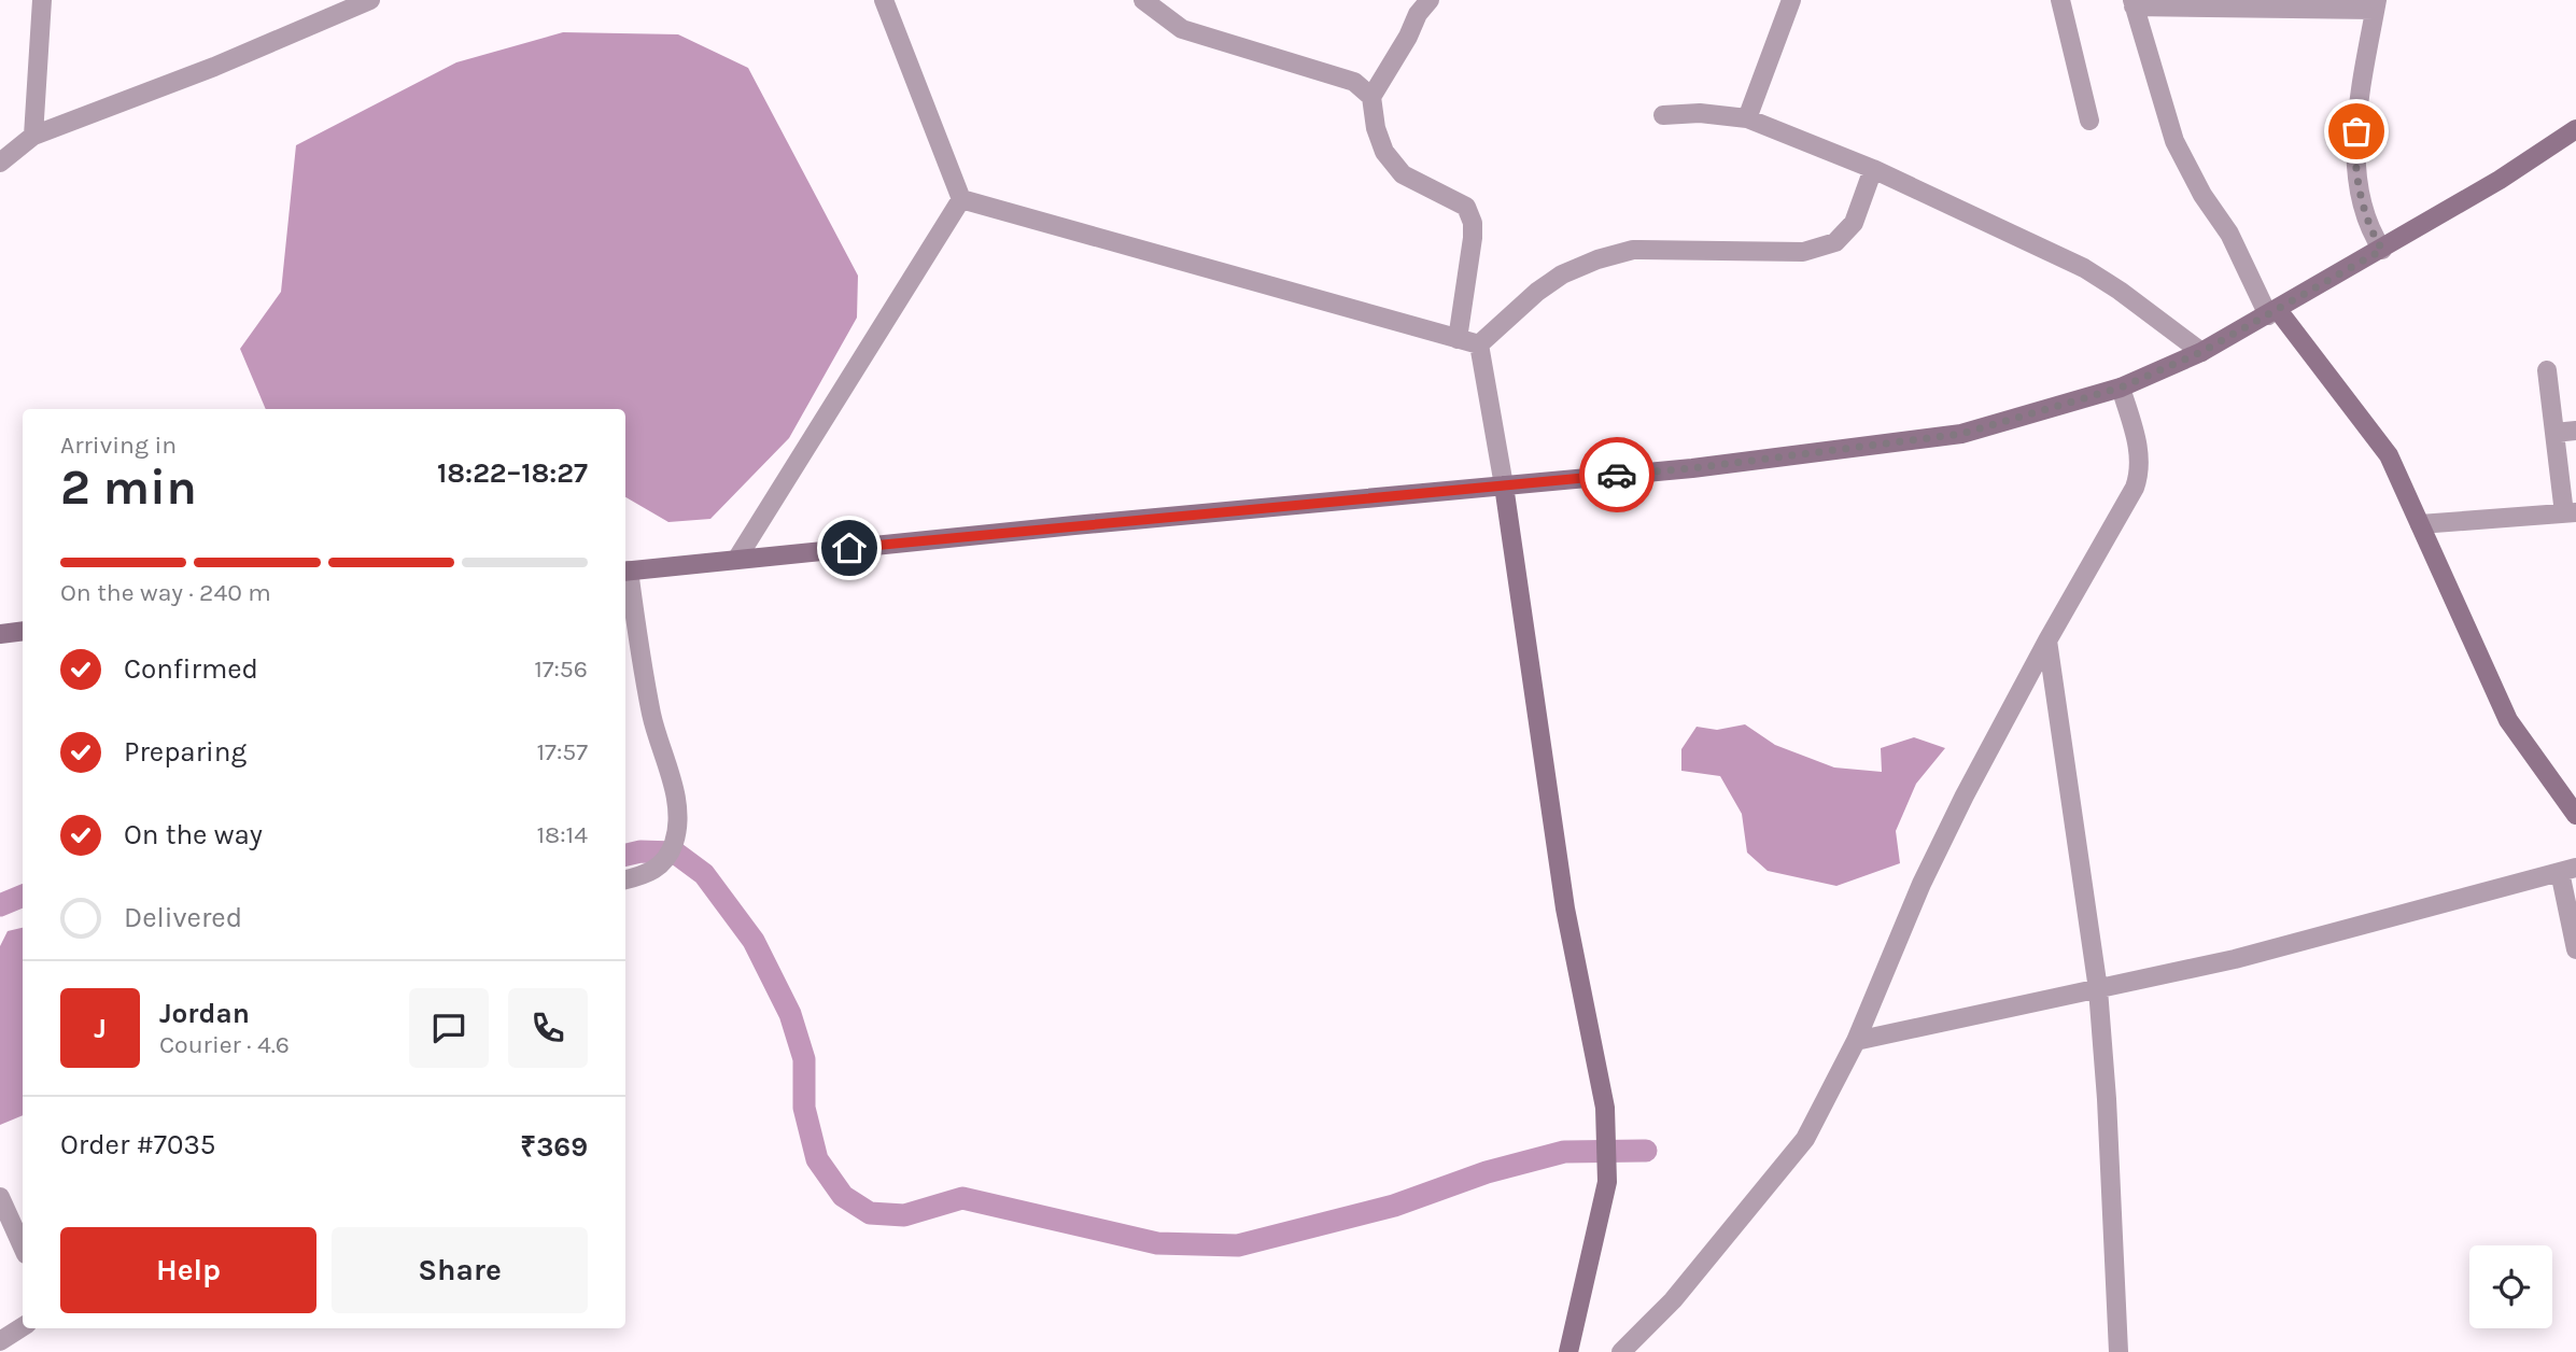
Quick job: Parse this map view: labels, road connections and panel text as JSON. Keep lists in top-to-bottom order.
{
  "page": {
    "heading": ["2 min", "Arriving in", "18:22–18:27"],
    "panel": [
      "Jordan",
      "Courier · 4.6",
      "Order #7035",
      "₹369"
    ],
    "bar": "On the way · 240 m",
    "list": [
      ["Confirmed", "17:56"],
      ["Preparing", "17:57"],
      ["On the way", "18:14"],
      "Delivered"
    ],
    "round": "J",
    "buttons": ["Help", "Share"]
  }
}
